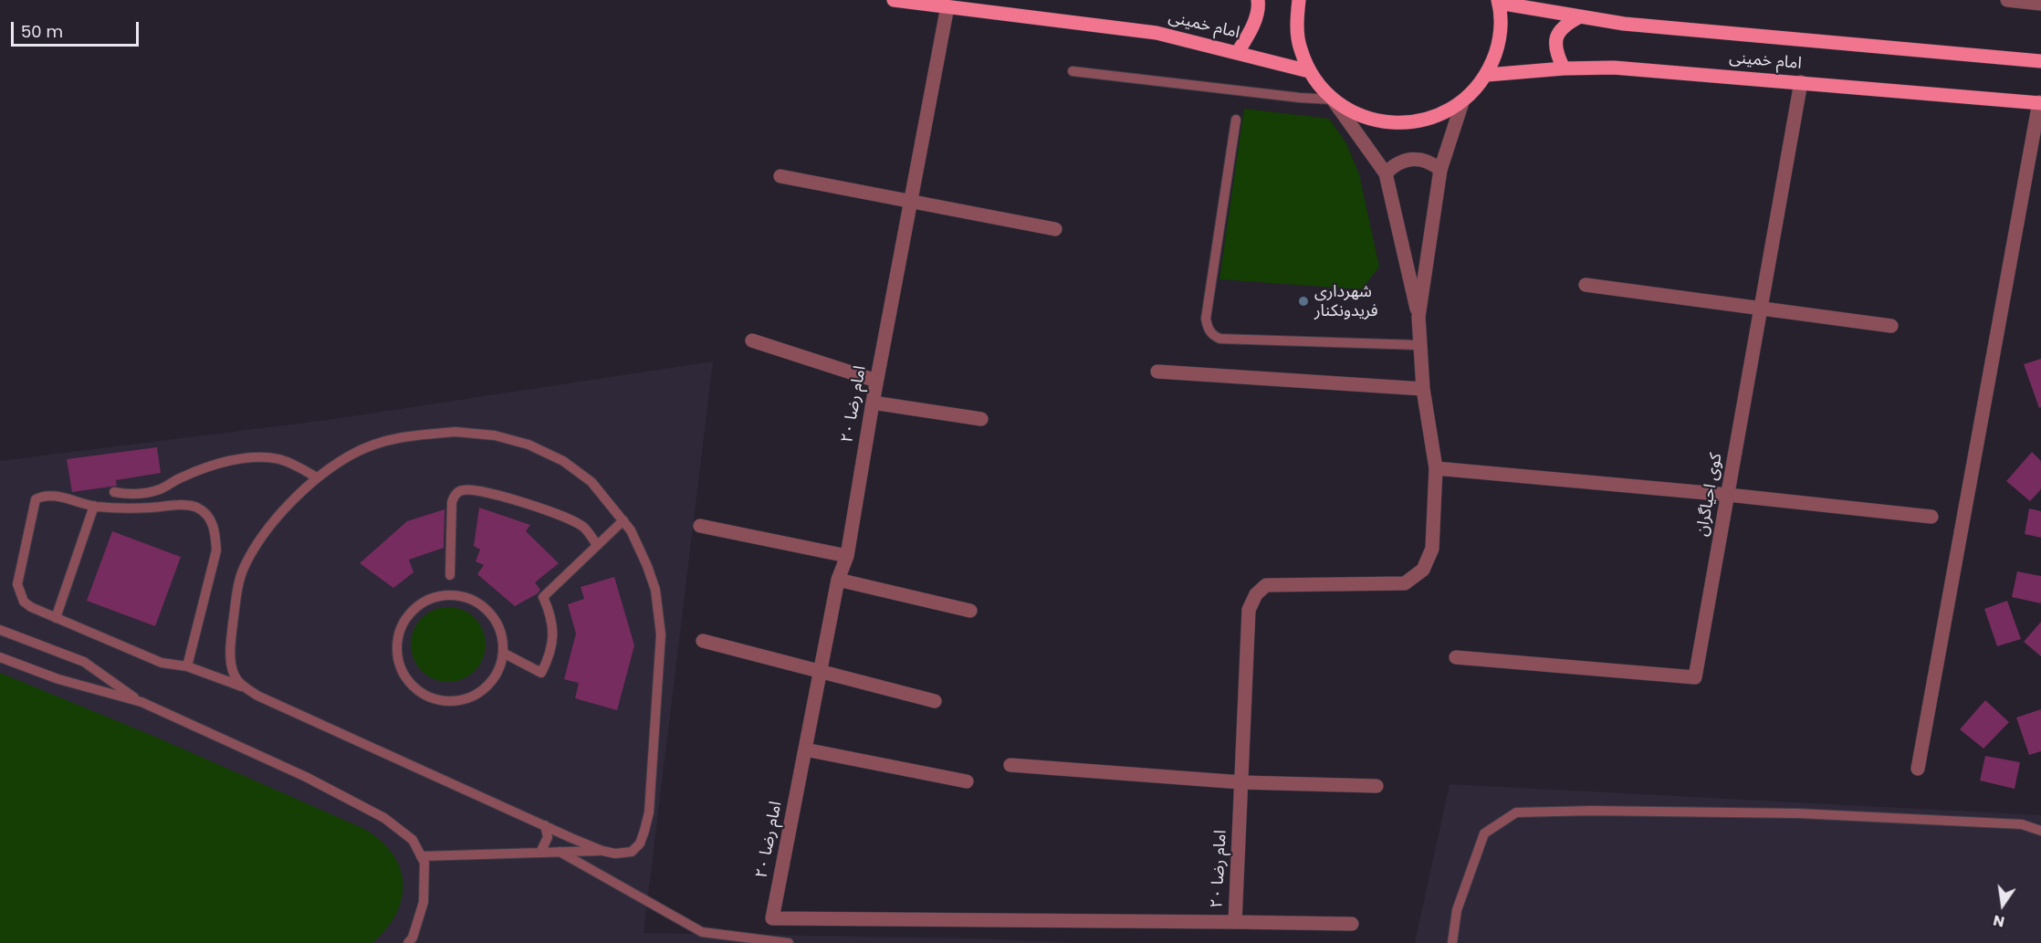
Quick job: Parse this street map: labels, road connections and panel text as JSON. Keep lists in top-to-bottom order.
{
  "streets": {
    "main road": ["امام خمینی"],
    "street": ["امام رضا ۲۰", "کوی احیاگران"]
  },
  "crossings": [
    ["امام خمینی", "امام رضا ۲۰"],
    ["امام خمینی", "کوی احیاگران"]
  ],
  "places": ["شهرداری فریدونکنار"],
  "scale_bar": "50 m",
  "north": "bottom"
}
